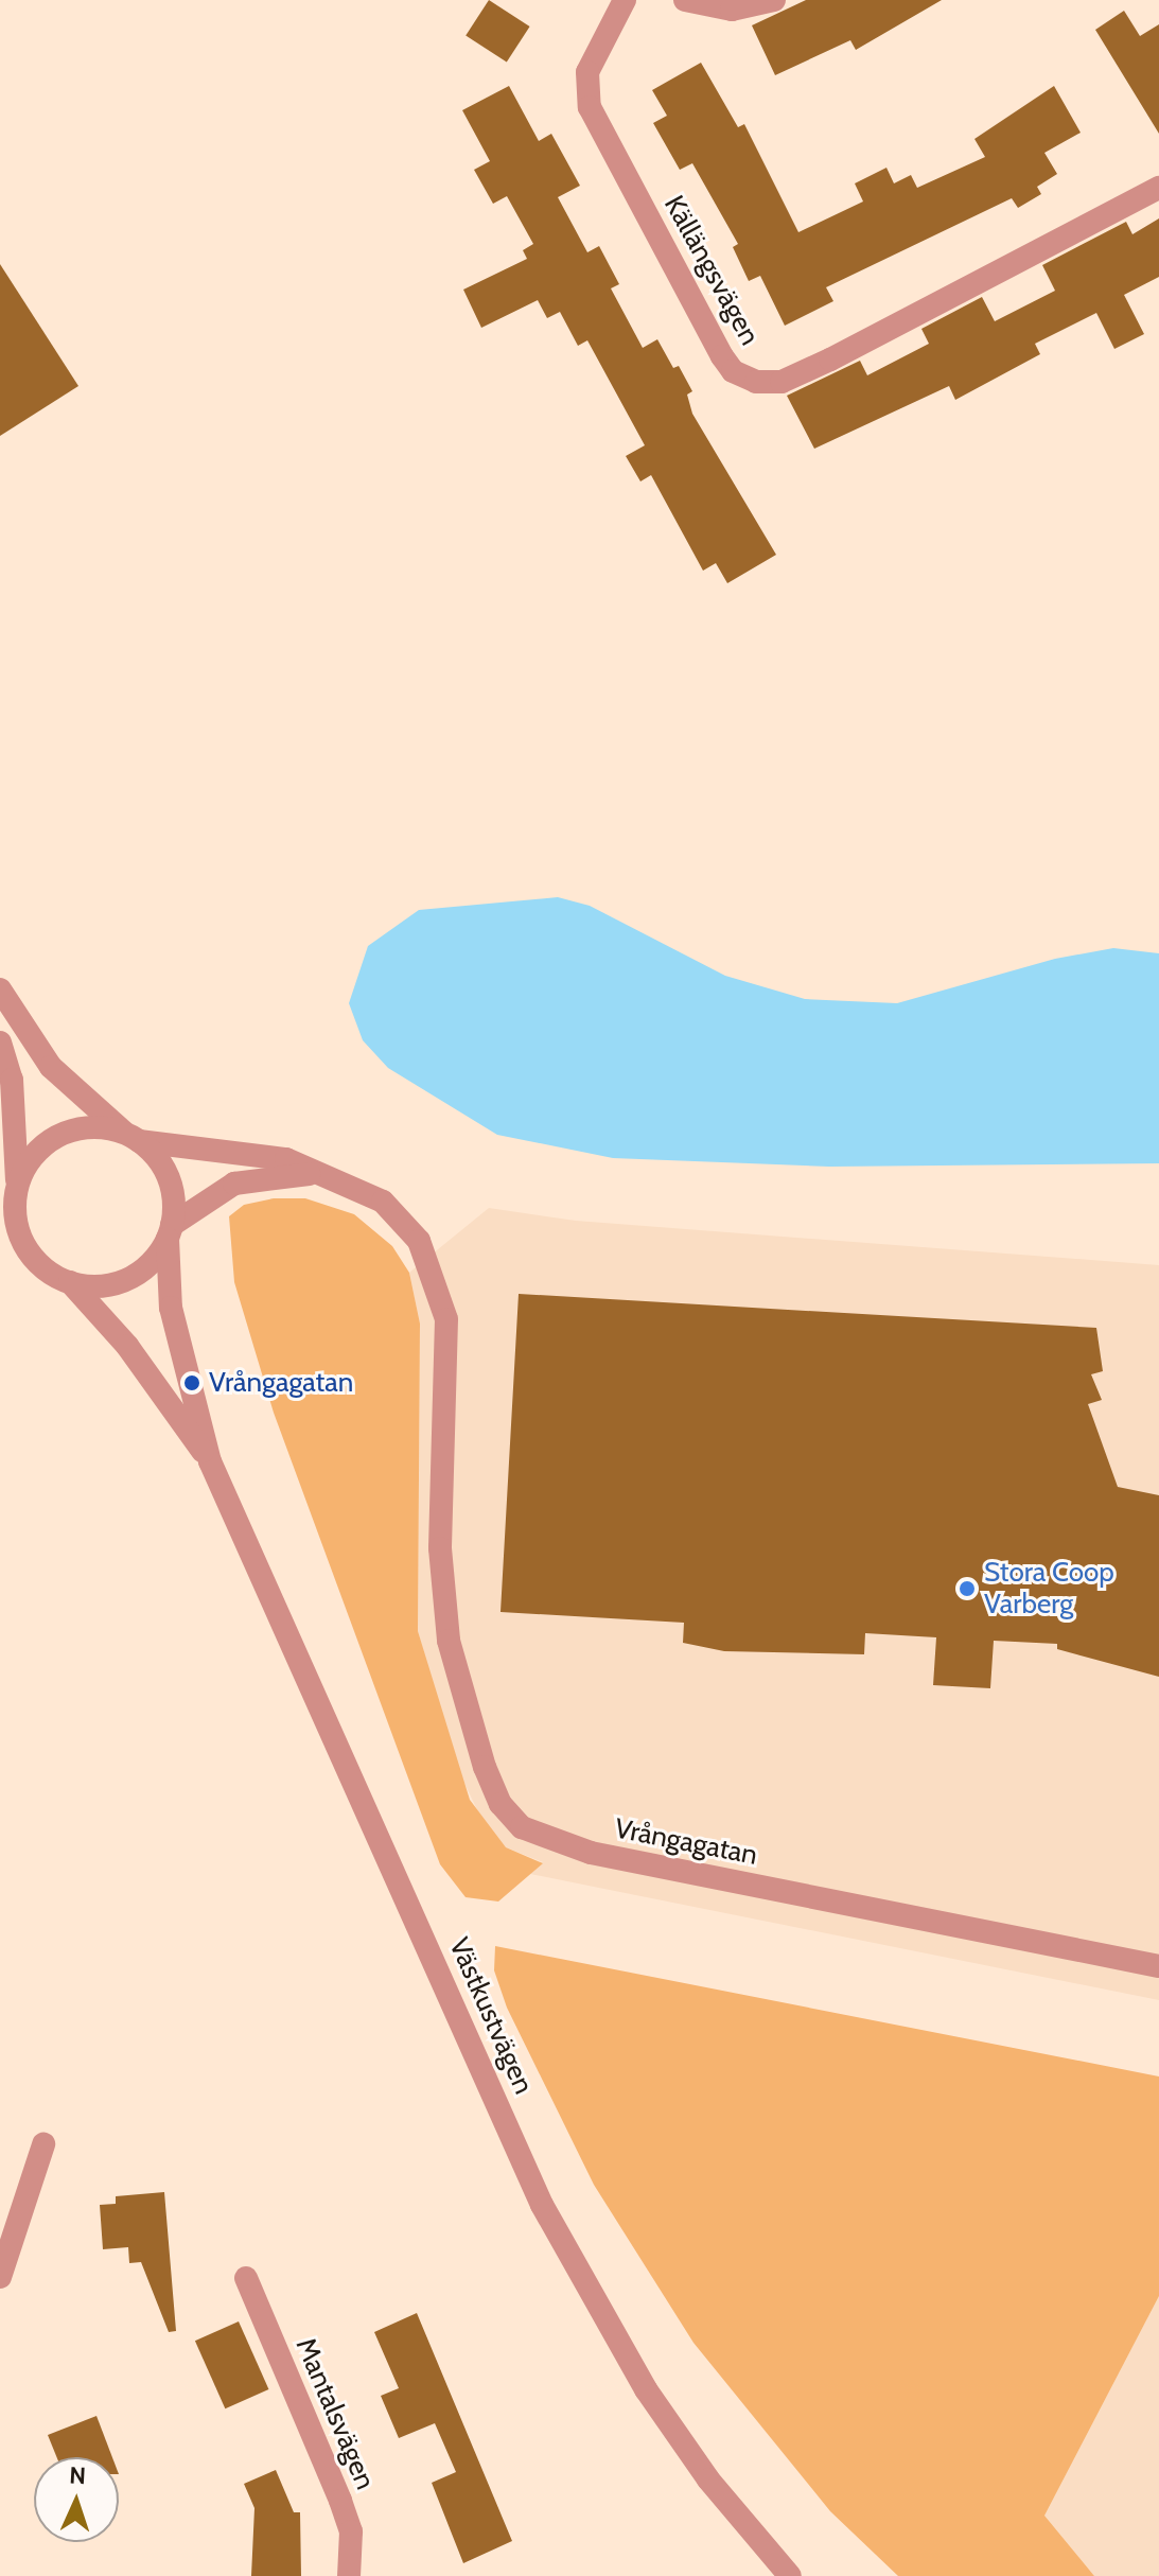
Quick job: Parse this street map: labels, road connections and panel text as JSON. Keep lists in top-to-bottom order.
{
  "streets": {
    "street": [
      "Källängsvägen",
      "Vrångagatan",
      "Västkustvägen",
      "Mantalsvägen"
    ]
  },
  "crossings": [
    ["Vrångagatan", "Västkustvägen"]
  ],
  "places": ["Vrångagatan", "Stora Coop Varberg"],
  "north": "top"
}
